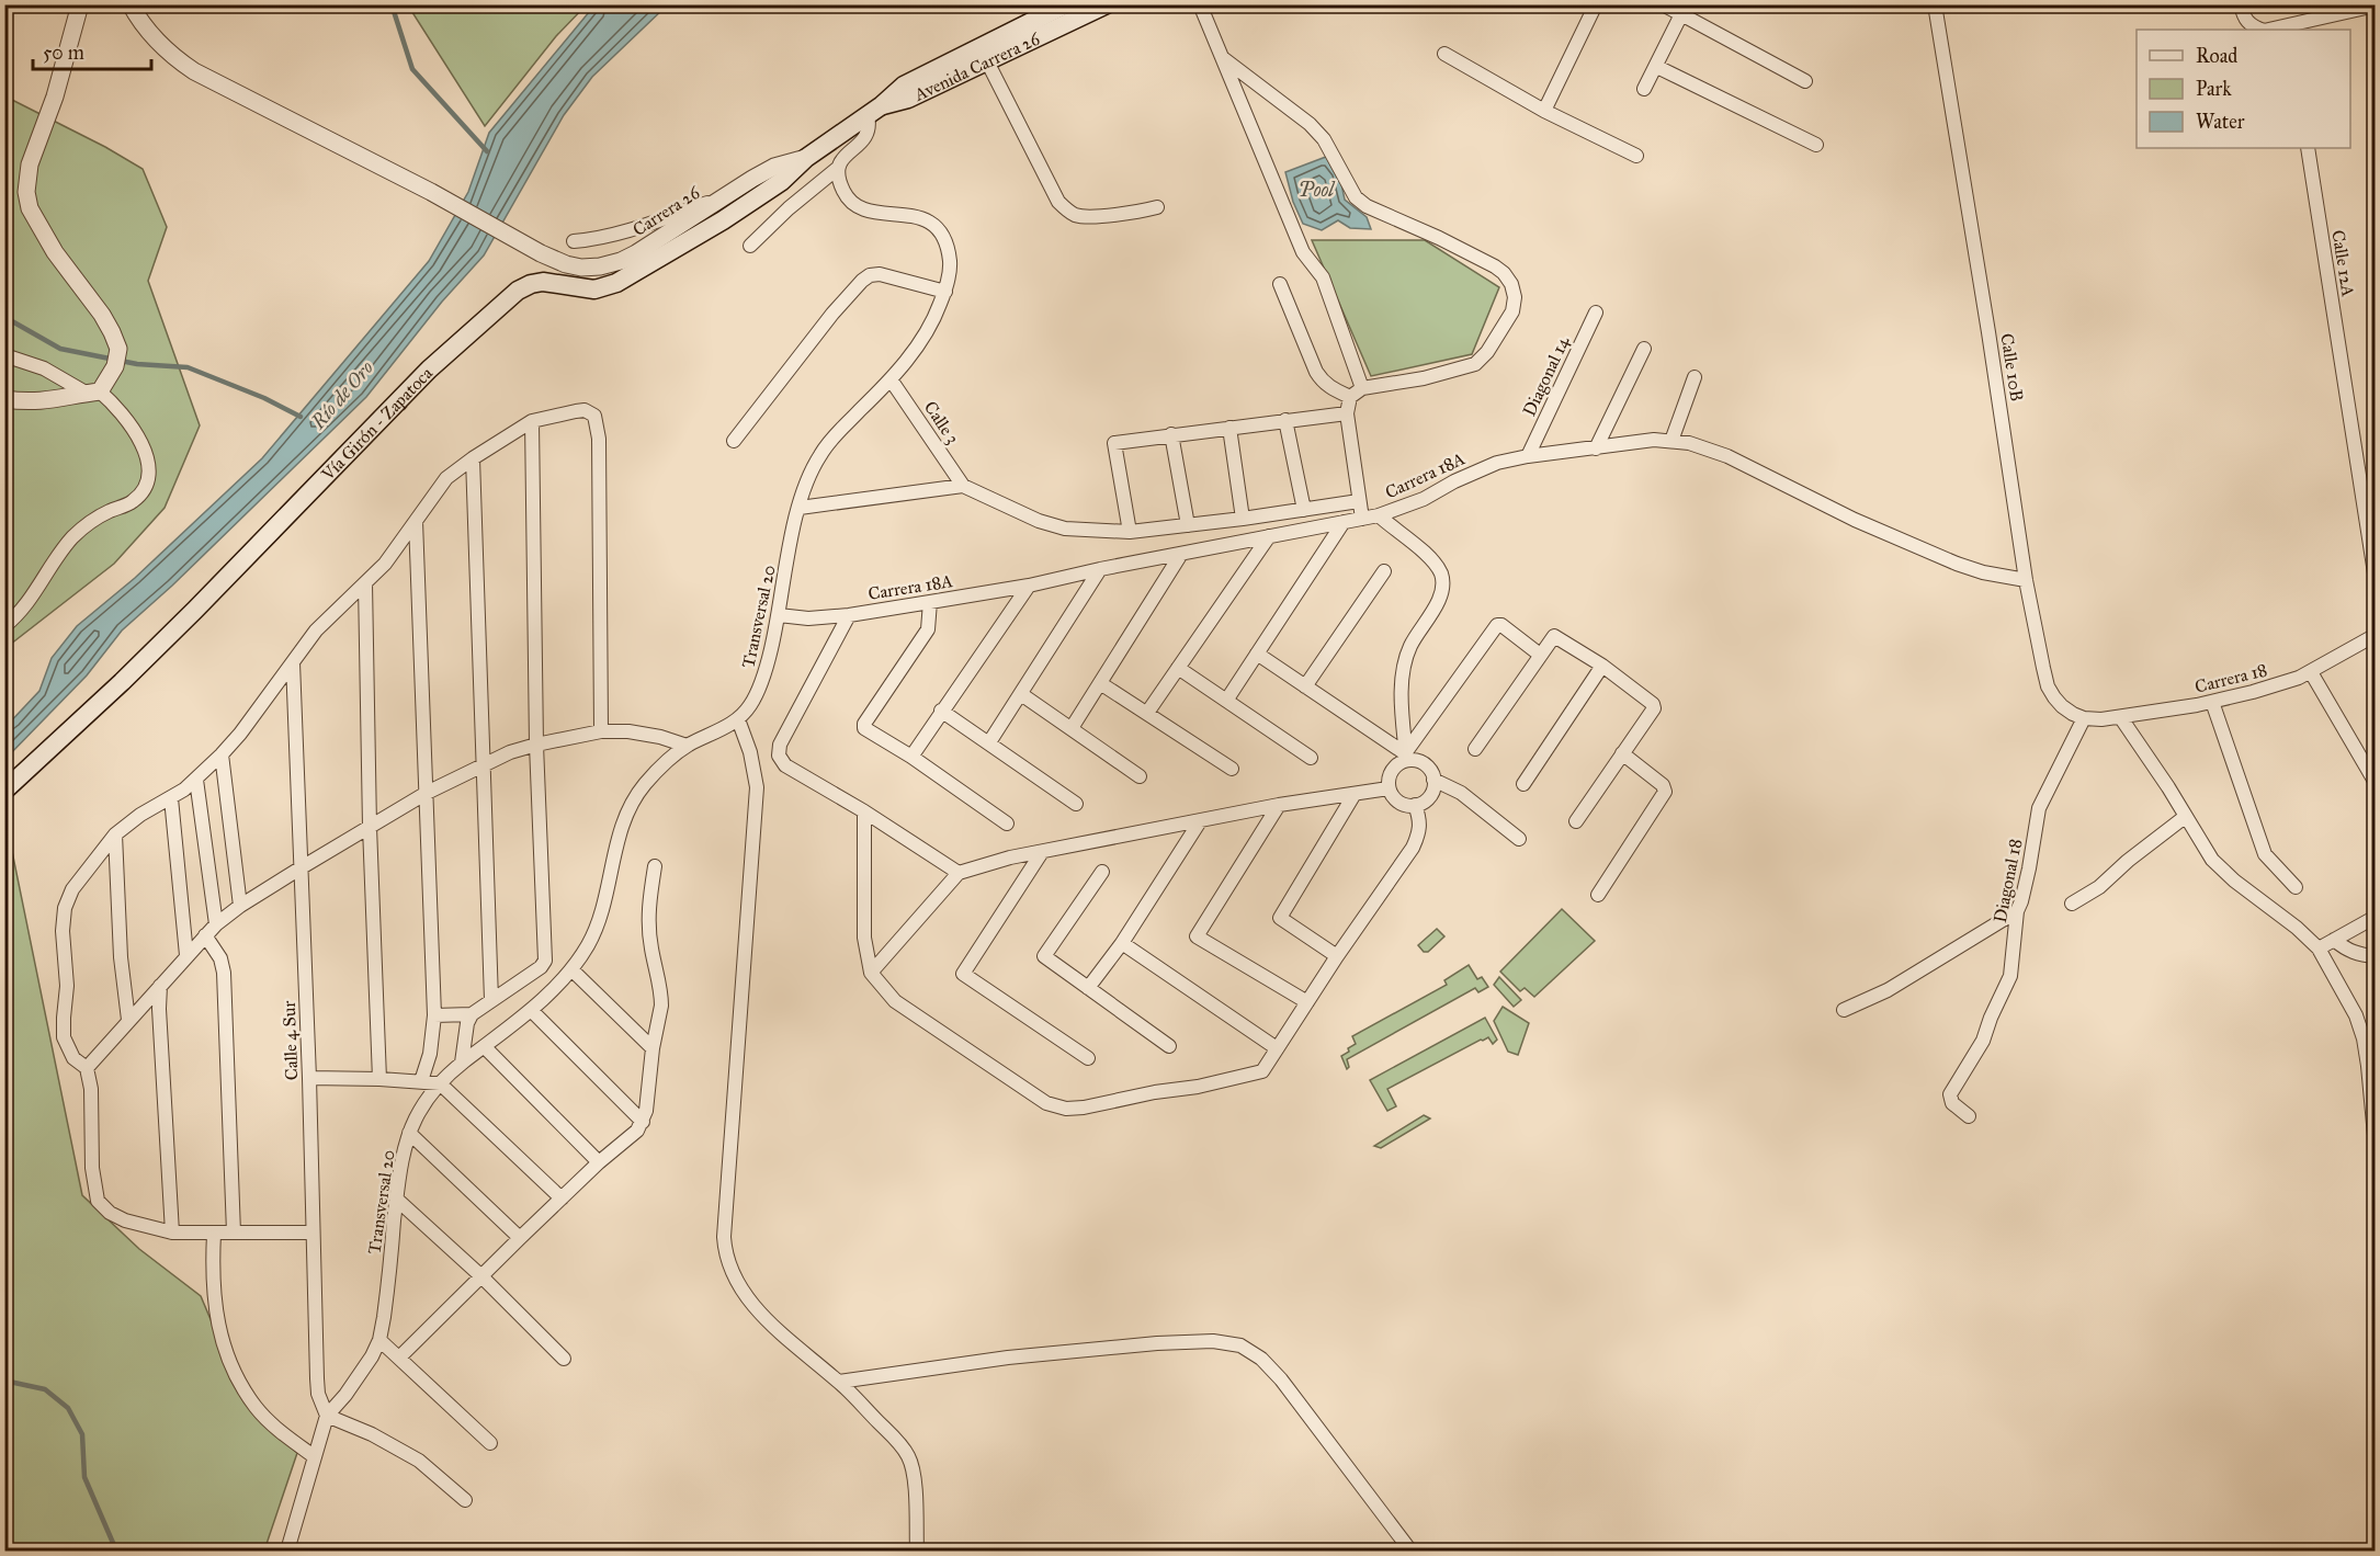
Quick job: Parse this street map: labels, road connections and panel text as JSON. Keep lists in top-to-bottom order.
{
  "streets": {
    "main road": ["Avenida Carrera 26", "Vía Girón - Zapatoca"],
    "street": [
      "Carrera 26",
      "Calle 12A",
      "Calle 10B",
      "Diagonal 14",
      "Calle 3",
      "Carrera 18A",
      "Transversal 20",
      "Carrera 18",
      "Diagonal 18",
      "Calle 4 Sur"
    ]
  },
  "crossings": [
    ["Avenida Carrera 26", "Carrera 26"],
    ["Avenida Carrera 26", "Vía Girón - Zapatoca"],
    ["Carrera 26", "Vía Girón - Zapatoca"],
    ["Calle 10B", "Carrera 18A"],
    ["Calle 10B", "Carrera 18"],
    ["Calle 10B", "Diagonal 18"],
    ["Diagonal 14", "Carrera 18A"],
    ["Calle 3", "Transversal 20"],
    ["Carrera 18A", "Transversal 20"],
    ["Transversal 20", "Calle 4 Sur"],
    ["Carrera 18", "Diagonal 18"]
  ],
  "water": ["Pool", "Río de Oro"],
  "legend": ["Road", "Park", "Water"],
  "scale_bar": "50 m"
}
